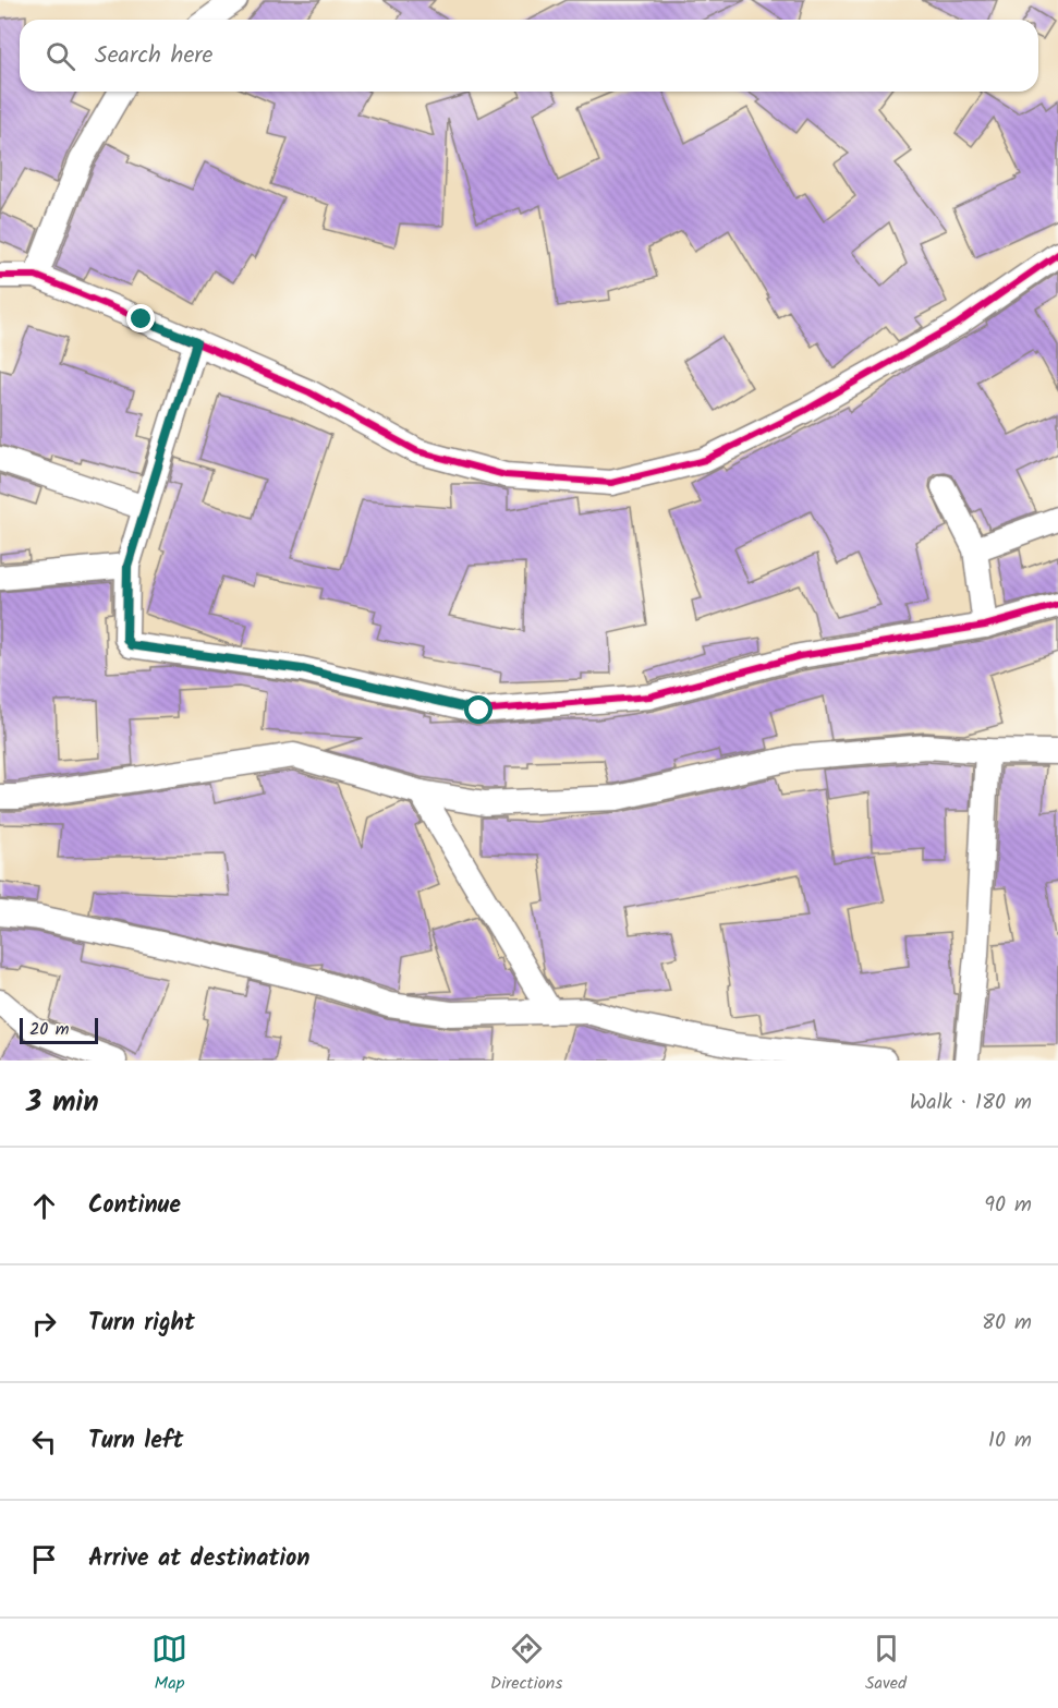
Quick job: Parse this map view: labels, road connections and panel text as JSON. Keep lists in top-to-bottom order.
{
  "scale_bar": "20 m",
  "page": {
    "search": "Search here",
    "scale": "20 m",
    "heading": ["3 min", "Walk · 180 m"],
    "list": [
      ["Continue", "90 m"],
      ["Turn right", "80 m"],
      ["Turn left", "10 m"],
      "Arrive at destination"
    ],
    "nav": ["Map", "Directions", "Saved"]
  }
}
